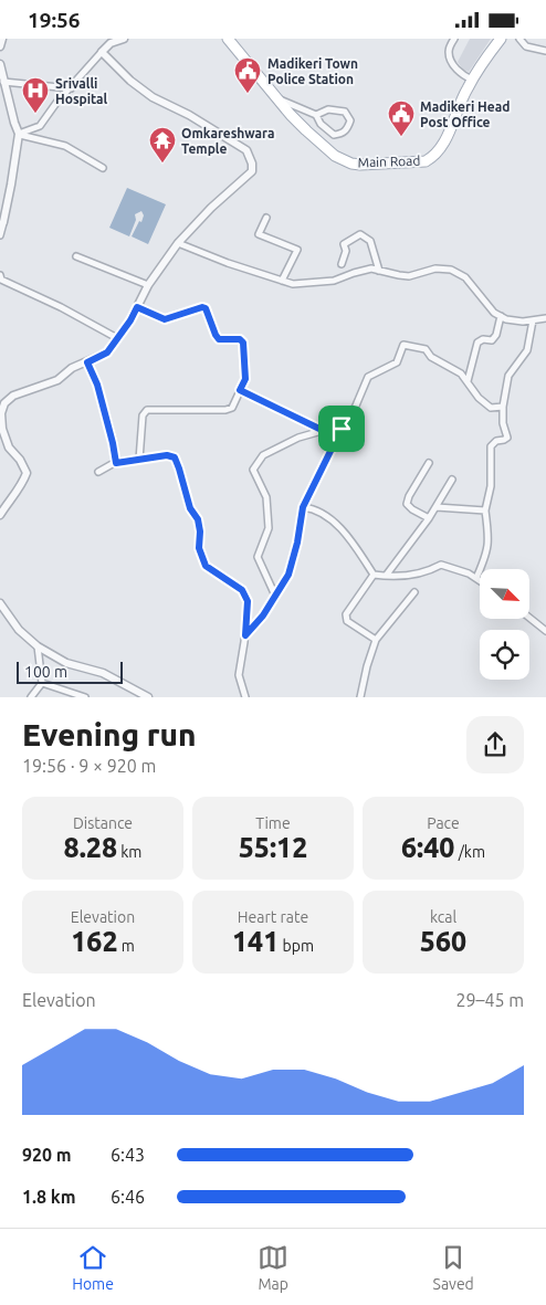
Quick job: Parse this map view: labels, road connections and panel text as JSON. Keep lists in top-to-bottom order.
{
  "streets": {
    "main road": ["Main Road"]
  },
  "places": {
    "public building": ["Madikeri Town Police Station", "Madikeri Head Post Office"],
    "hospital": ["Srivalli Hospital"],
    "temple": ["Omkareshwara Temple"]
  },
  "scale_bar": "100 m",
  "north": "bottom right",
  "page": {
    "status": "19:56",
    "scale": "100 m",
    "heading": ["Evening run", "19:56 · 9 × 920 m"],
    "stats": [
      ["Distance", "8.28 km"],
      ["Time", "55:12"],
      ["Pace", "6:40 /km"],
      ["Elevation", "162 m"],
      ["Heart rate", "141 bpm"],
      ["kcal", "560"]
    ],
    "chart": ["Elevation", "29–45 m"],
    "list": [
      {
        "name": "920 m",
        "note": "6:43"
      },
      {
        "name": "1.8 km",
        "note": "6:46"
      }
    ],
    "tabs": ["Home", "Map", "Saved"]
  }
}
